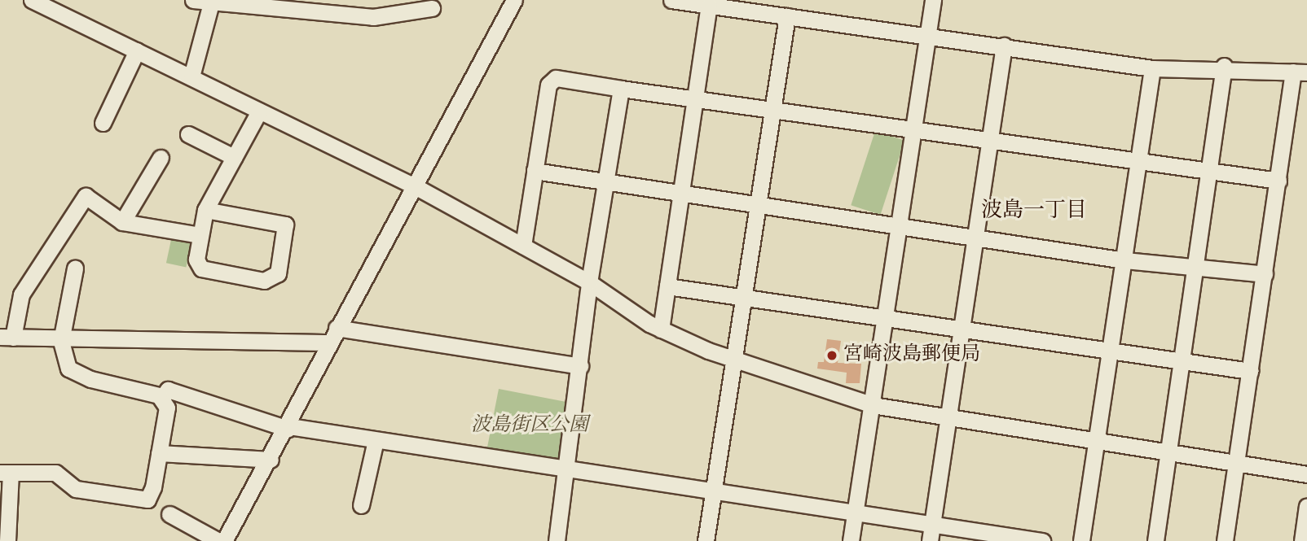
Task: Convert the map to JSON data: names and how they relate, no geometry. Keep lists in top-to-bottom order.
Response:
{
  "districts": ["波島一丁目"],
  "parks": ["波島街区公園"],
  "places": ["宮崎波島郵便局"]
}
